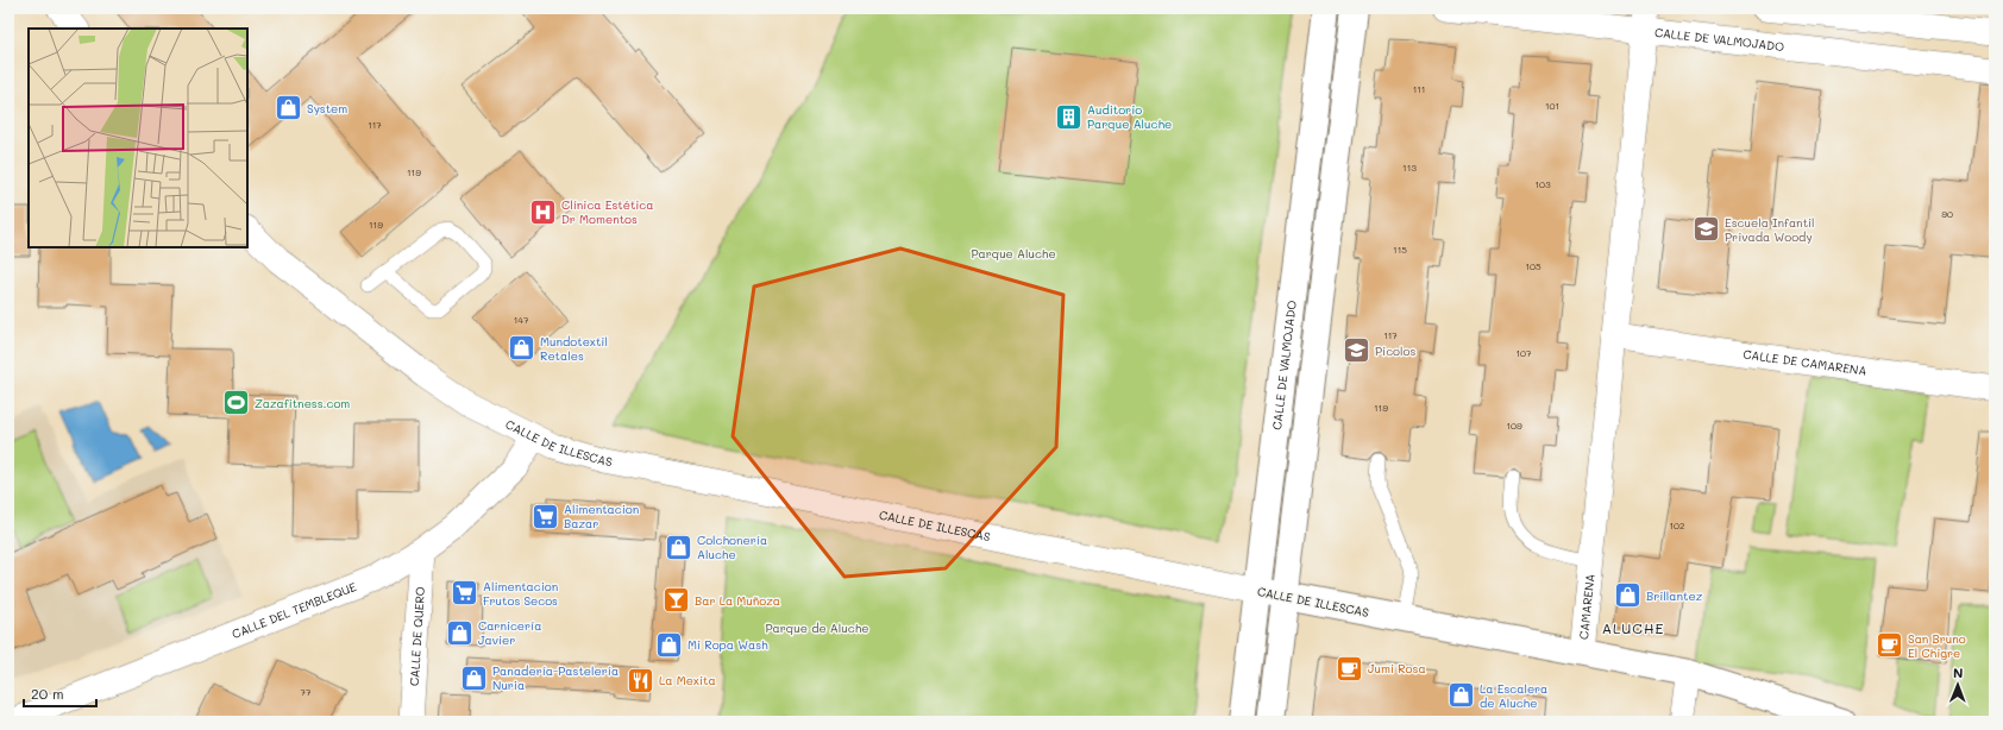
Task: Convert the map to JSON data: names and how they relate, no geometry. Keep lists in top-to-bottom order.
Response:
{
  "streets": {
    "street": [
      "CALLE DE VALMOJADO",
      "CALLE DE CAMARENA",
      "CALLE DE ILLESCAS",
      "CAMARENA",
      "CALLE DEL TEMBLEQUE",
      "CALLE DE QUERO"
    ]
  },
  "crossings": [
    ["CALLE DE VALMOJADO", "CALLE DE ILLESCAS"],
    ["CALLE DE ILLESCAS", "CAMARENA"],
    ["CALLE DE ILLESCAS", "CALLE DEL TEMBLEQUE"],
    ["CALLE DEL TEMBLEQUE", "CALLE DE QUERO"]
  ],
  "districts": ["ALUCHE"],
  "parks": ["Parque Aluche", "Parque de Aluche"],
  "places": {
    "shop": [
      "System",
      "Mundotextil Retales",
      "Colchonería Aluche",
      "Brillantez",
      "Carnicería Javier",
      "Mi Ropa Wash",
      "Panadería-Pastelería Nuria",
      "La Escalera de Aluche"
    ],
    "building": ["Auditorio Parque Aluche"],
    "hospital": ["Clínica Estética Dr Momentos"],
    "school or university": ["Escuela Infantil Privada Woody", "Picolos"],
    "sports": ["Zazafitness.com"],
    "supermarket": ["Alimentacion Bazar", "Alimentacion Frutos Secos"],
    "bar": ["Bar La Muñoza"],
    "cafe": ["San Bruno El Chigre", "Jumi Rosa"],
    "restaurant": ["La Mexita"]
  },
  "house_numbers": [
    "111",
    "101",
    "117",
    "113",
    "119",
    "103",
    "90",
    "119",
    "115",
    "105",
    "147",
    "117",
    "107",
    "119",
    "109",
    "102",
    "77"
  ],
  "scale_bar": "20 m",
  "north": "top"
}
